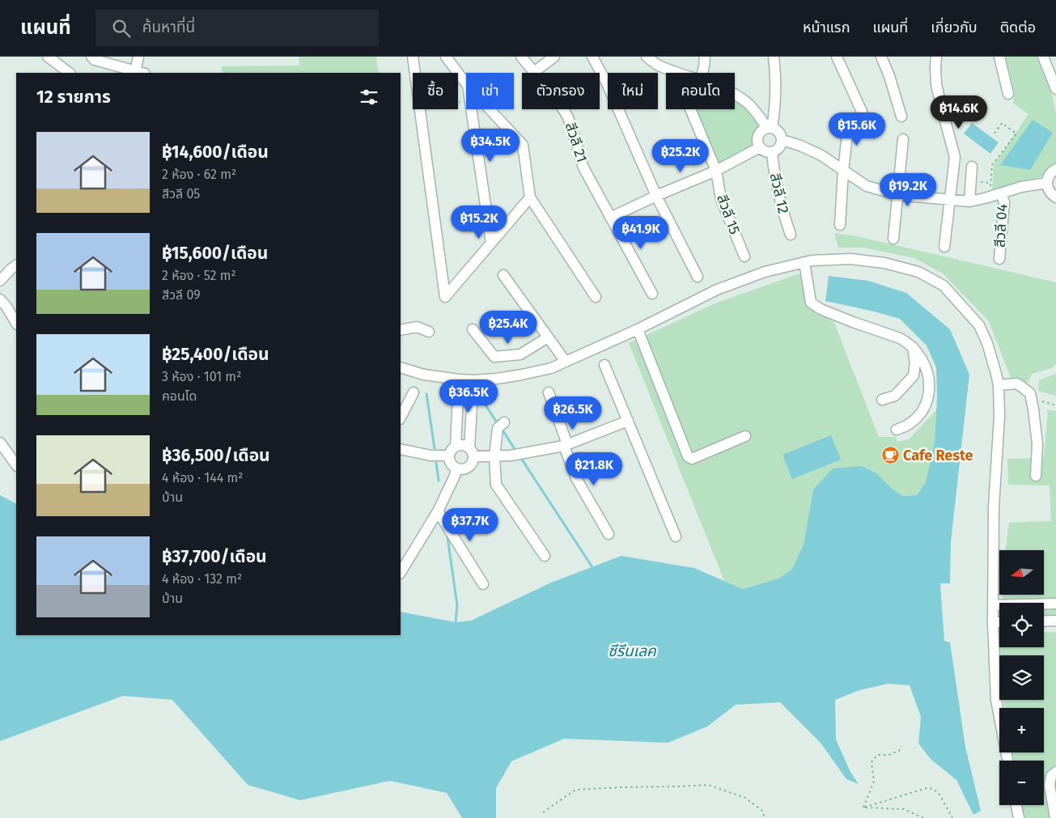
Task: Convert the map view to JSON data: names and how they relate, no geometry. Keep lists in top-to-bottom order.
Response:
{
  "streets": {
    "street": [
      "สีวลี 21",
      "สีวลี 12",
      "สีวลี 15",
      "สีวลี 04"
    ]
  },
  "water": ["ซีรีนเลค"],
  "places": {
    "cafe": ["Cafe Reste"]
  },
  "north": "left",
  "page": {
    "header": "แผนที่",
    "search": "ค้นหาที่นี่",
    "nav": [
      "หน้าแรก",
      "แผนที่",
      "เกี่ยวกับ",
      "ติดต่อ"
    ],
    "chip": [
      "ซื้อ",
      "เช่า",
      "ตัวกรอง",
      "ใหม่",
      "คอนโด"
    ],
    "heading": "12 รายการ",
    "price": [
      "฿14.6K",
      "฿15.6K",
      "฿34.5K",
      "฿25.2K",
      "฿19.2K",
      "฿15.2K",
      "฿41.9K",
      "฿25.4K",
      "฿36.5K",
      "฿26.5K",
      "฿21.8K",
      "฿37.7K"
    ],
    "list": [
      {
        "name": "฿14,600/เดือน",
        "note": "2 ห้อง · 62 m² · สีวลี 05"
      },
      {
        "name": "฿15,600/เดือน",
        "note": "2 ห้อง · 52 m² · สีวลี 09"
      },
      {
        "name": "฿25,400/เดือน",
        "note": "3 ห้อง · 101 m² · คอนโด"
      },
      {
        "name": "฿36,500/เดือน",
        "note": "4 ห้อง · 144 m² · บ้าน"
      },
      {
        "name": "฿37,700/เดือน",
        "note": "4 ห้อง · 132 m² · บ้าน"
      }
    ],
    "map_buttons": ["+", "−"]
  }
}
